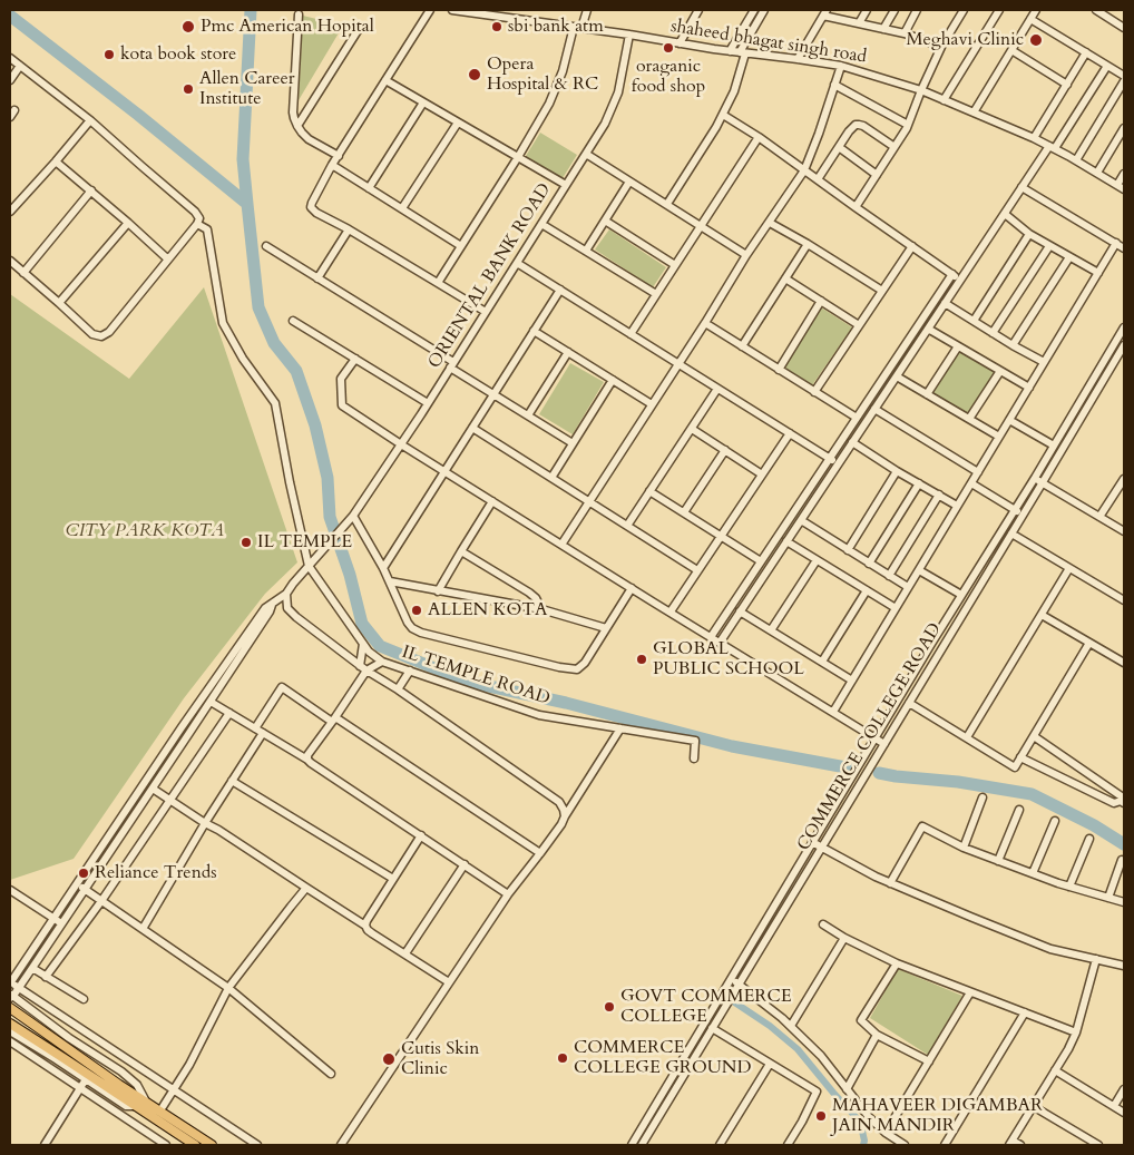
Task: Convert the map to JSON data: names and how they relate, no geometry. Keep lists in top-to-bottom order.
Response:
{
  "streets": {
    "street": [
      "shaheed bhagat singh road",
      "ORIENTAL BANK ROAD",
      "IL TEMPLE ROAD",
      "COMMERCE COLLEGE ROAD"
    ]
  },
  "crossings": [
    ["shaheed bhagat singh road", "ORIENTAL BANK ROAD"],
    ["ORIENTAL BANK ROAD", "IL TEMPLE ROAD"]
  ],
  "parks": ["CITY PARK KOTA"],
  "places": [
    "Pmc American Hopital",
    "sbi bank atm",
    "Meghavi Clinic",
    "oraganic food shop",
    "kota book store",
    "Opera Hospital & RC",
    "Allen Career Institute",
    "IL TEMPLE",
    "ALLEN KOTA",
    "GLOBAL PUBLIC SCHOOL",
    "Reliance Trends",
    "GOVT COMMERCE COLLEGE",
    "COMMERCE COLLEGE GROUND",
    "Cutis Skin Clinic",
    "MAHAVEER DIGAMBAR JAIN MANDIR"
  ]
}
